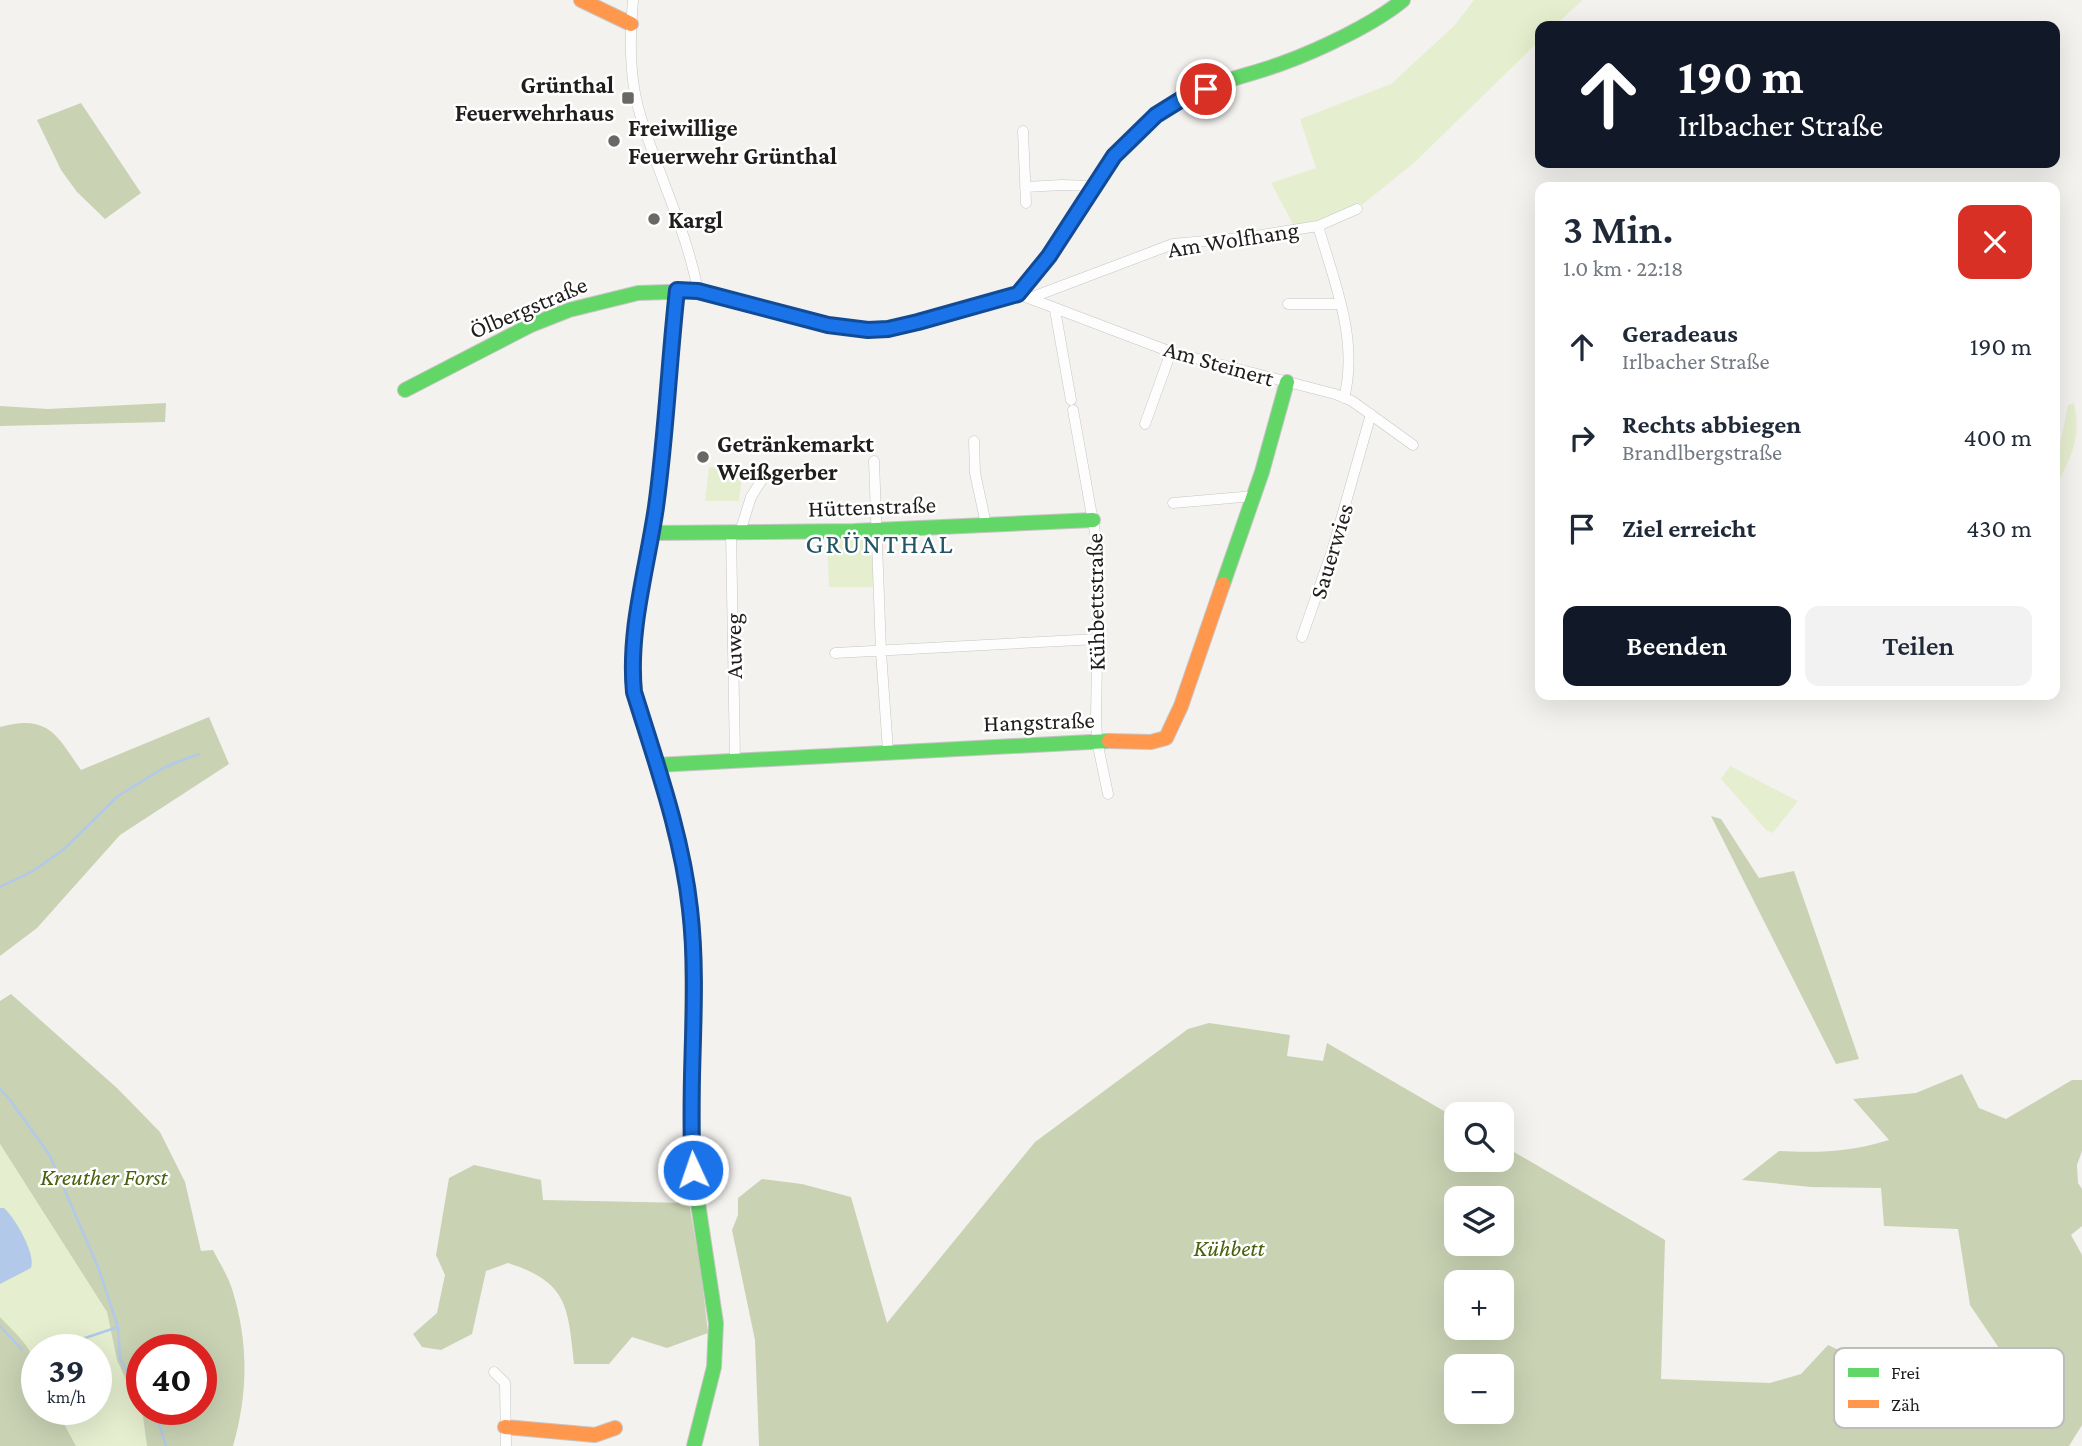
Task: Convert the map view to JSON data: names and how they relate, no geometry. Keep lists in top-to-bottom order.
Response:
{
  "streets": {
    "street": [
      "Am Wolfhang",
      "Ölbergstraße",
      "Am Steinert",
      "Hüttenstraße",
      "Sauerwies",
      "Kühbettstraße",
      "Auweg",
      "Hangstraße"
    ]
  },
  "crossings": [
    ["Am Wolfhang", "Ölbergstraße"],
    ["Am Wolfhang", "Am Steinert"],
    ["Ölbergstraße", "Am Steinert"],
    ["Am Steinert", "Sauerwies"],
    ["Am Steinert", "Kühbettstraße"],
    ["Am Steinert", "Hangstraße"],
    ["Hüttenstraße", "Kühbettstraße"],
    ["Hüttenstraße", "Auweg"],
    ["Kühbettstraße", "Hangstraße"],
    ["Auweg", "Hangstraße"]
  ],
  "districts": ["GRÜNTHAL"],
  "parks": ["Kreuther Forst", "Kühbett"],
  "places": {
    "transit": ["Grünthal Feuerwehrhaus"],
    "other": ["Freiwillige Feuerwehr Grünthal", "Kargl", "Getränkemarkt Weißgerber"]
  },
  "legend": ["Frei", "Zäh"],
  "page": {
    "turn": ["190 m", "Irlbacher Straße"],
    "heading": ["3 Min.", "1.0 km · 22:18"],
    "list": [
      {
        "name": "Geradeaus",
        "note": "Irlbacher Straße",
        "value": "190 m"
      },
      {
        "name": "Rechts abbiegen",
        "note": "Brandlbergstraße",
        "value": "400 m"
      },
      {
        "name": "Ziel erreicht",
        "value": "430 m"
      }
    ],
    "buttons": ["Beenden", "Teilen"],
    "map_buttons": ["+", "−"],
    "speed": "39 km/h",
    "limit": "40"
  }
}
